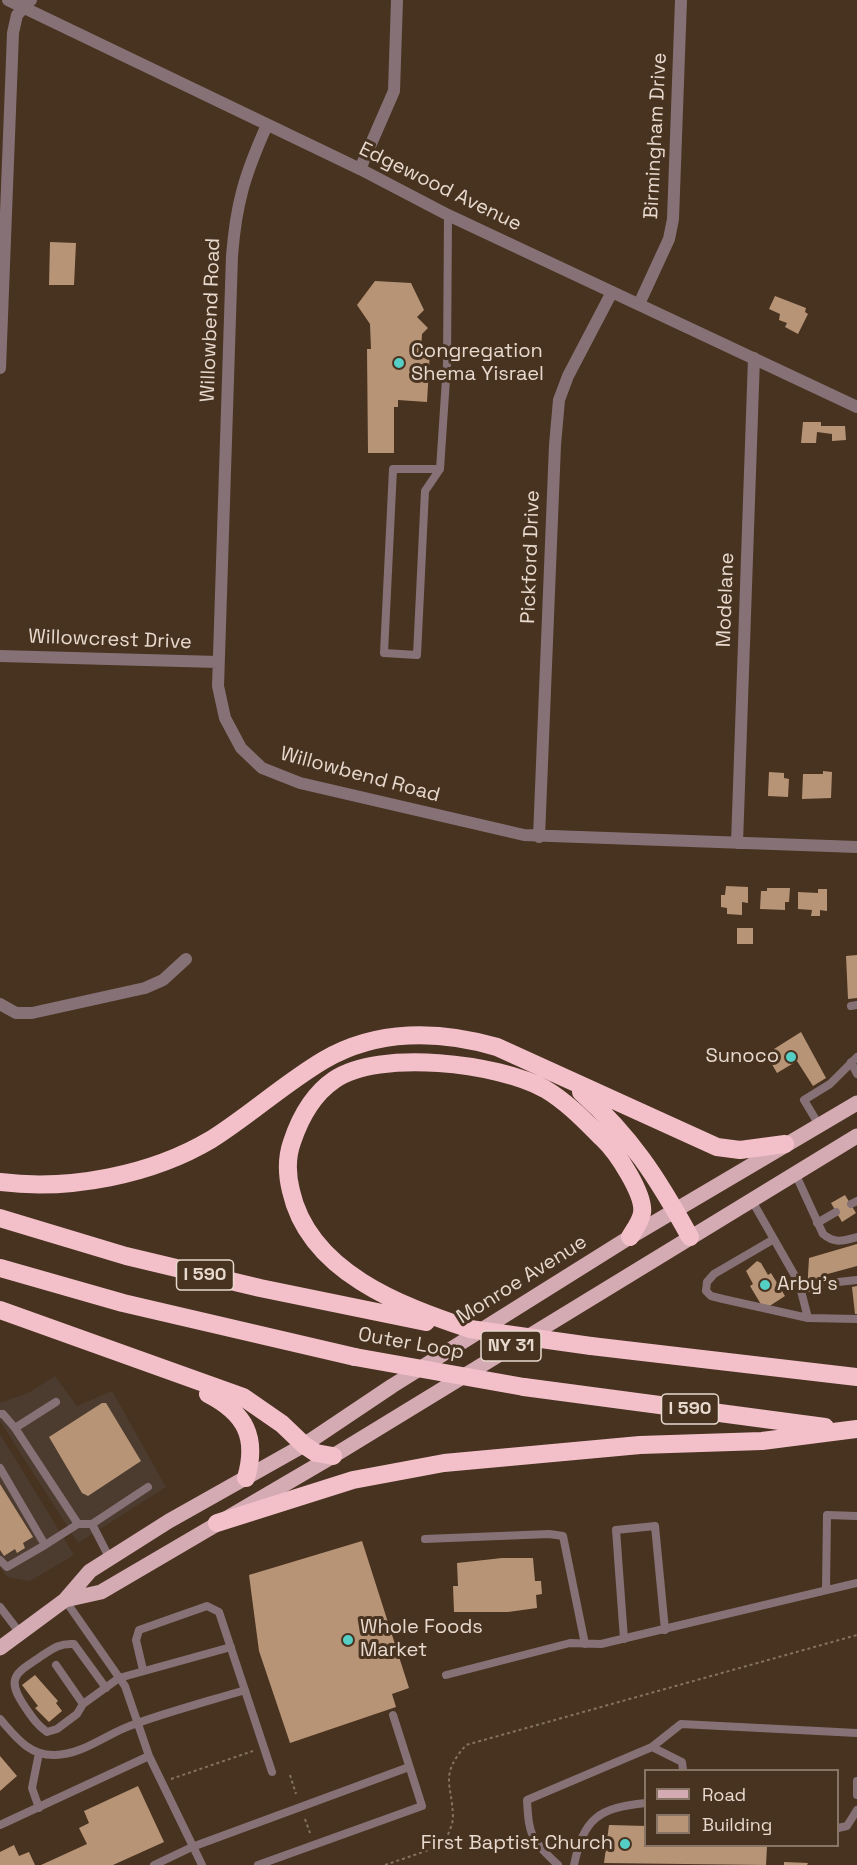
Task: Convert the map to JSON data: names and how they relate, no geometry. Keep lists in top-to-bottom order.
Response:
{
  "streets": {
    "highway": ["I 590", "Outer Loop"],
    "main road": ["Monroe Avenue", "NY 31"],
    "street": [
      "Birmingham Drive",
      "Edgewood Avenue",
      "Willowbend Road",
      "Pickford Drive",
      "Modelane",
      "Willowcrest Drive"
    ]
  },
  "crossings": [
    ["Birmingham Drive", "Edgewood Avenue"],
    ["Edgewood Avenue", "Willowbend Road"],
    ["Edgewood Avenue", "Pickford Drive"],
    ["Edgewood Avenue", "Modelane"],
    ["Willowbend Road", "Pickford Drive"],
    ["Willowbend Road", "Modelane"],
    ["Willowbend Road", "Willowcrest Drive"]
  ],
  "places": [
    "Congregation Shema Yisrael",
    "Sunoco",
    "Arby's",
    "Whole Foods Market",
    "First Baptist Church"
  ],
  "legend": ["Road", "Building"]
}
